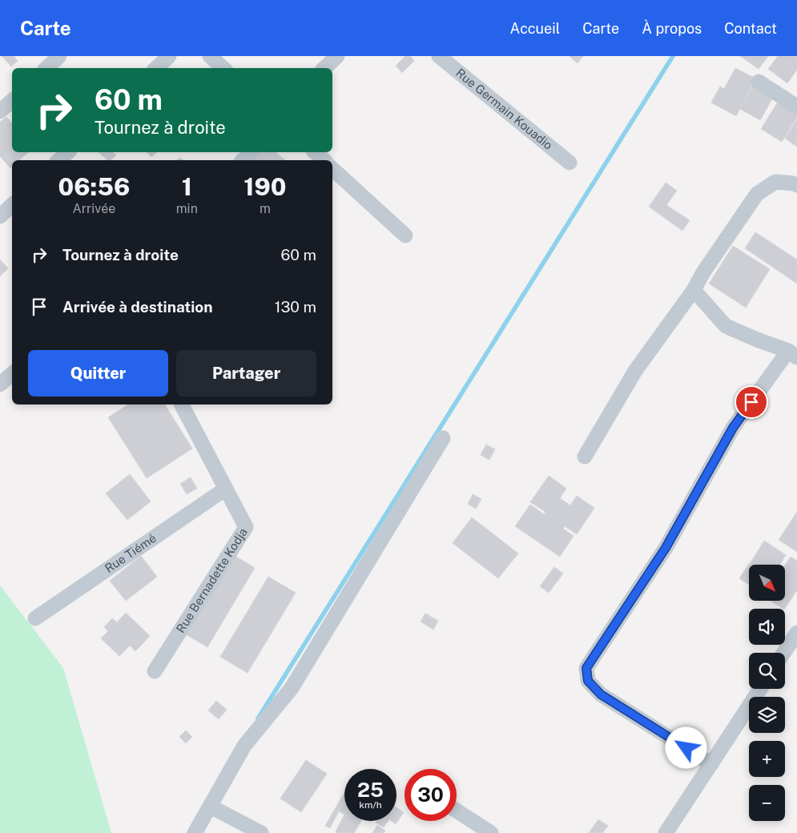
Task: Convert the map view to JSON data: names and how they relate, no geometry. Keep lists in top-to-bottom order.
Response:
{
  "streets": {
    "street": ["Rue Germain Kouadio", "Rue Tiémé", "Rue Bernadette Kodja"]
  },
  "crossings": [
    ["Rue Tiémé", "Rue Bernadette Kodja"]
  ],
  "north": "bottom right",
  "page": {
    "header": "Carte",
    "nav": [
      "Accueil",
      "Carte",
      "À propos",
      "Contact"
    ],
    "turn": ["60 m", "Tournez à droite"],
    "eta": [
      "06:56",
      "Arrivée",
      "1",
      "min",
      "190",
      "m"
    ],
    "list": [
      {
        "name": "Tournez à droite",
        "value": "60 m"
      },
      {
        "name": "Arrivée à destination",
        "value": "130 m"
      }
    ],
    "buttons": ["Quitter", "Partager"],
    "map_buttons": ["+", "−"],
    "speed": "25 km/h",
    "limit": "30"
  }
}
